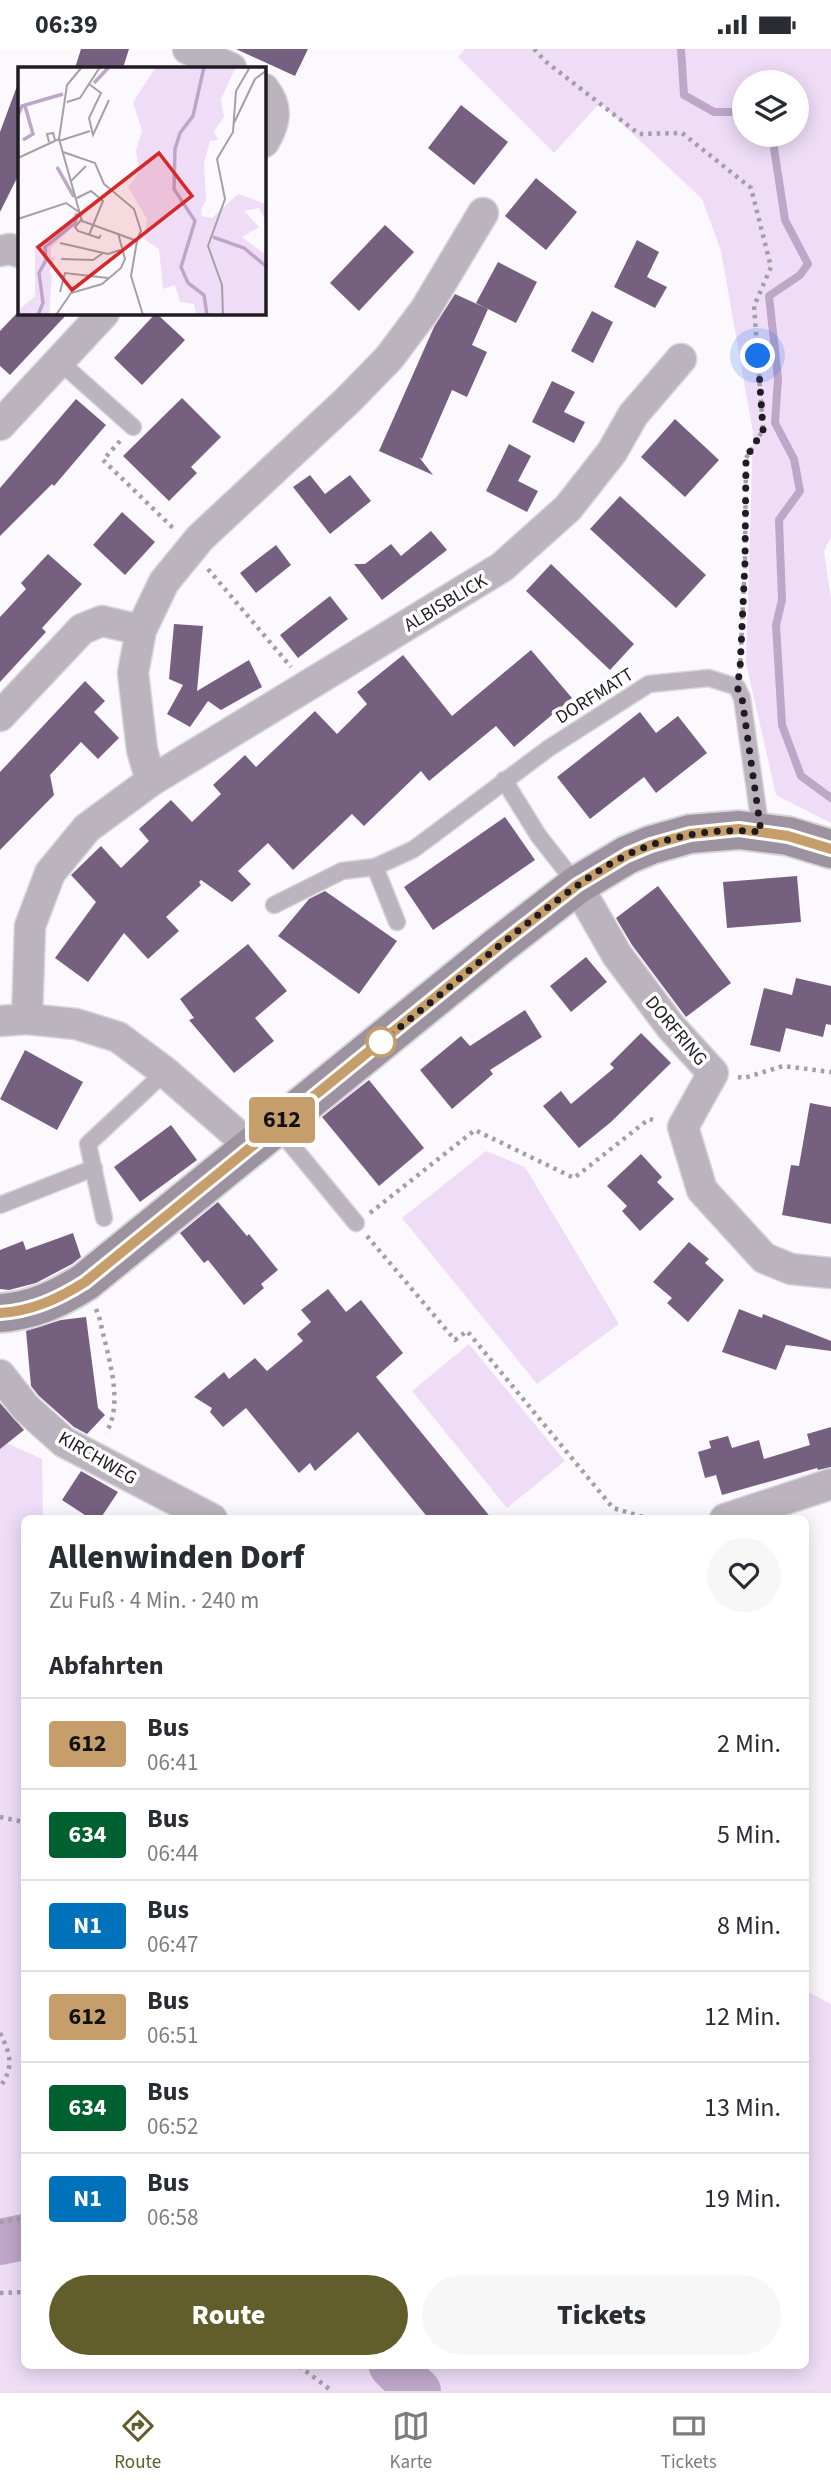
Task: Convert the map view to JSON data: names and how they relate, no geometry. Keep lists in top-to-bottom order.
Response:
{
  "streets": {
    "street": ["ALBISBLICK", "DORFRING", "KIRCHWEG"],
    "lane": ["DORFMATT"]
  },
  "lines": ["bus line 612"],
  "page": {
    "status": "06:39",
    "on_map": "612",
    "heading": [
      ["Allenwinden Dorf", "Zu Fuß · 4 Min. · 240 m"],
      "Abfahrten"
    ],
    "list": [
      {
        "mark": "612",
        "name": "Bus",
        "note": "06:41",
        "value": "2 Min."
      },
      {
        "mark": "634",
        "name": "Bus",
        "note": "06:44",
        "value": "5 Min."
      },
      {
        "mark": "N1",
        "name": "Bus",
        "note": "06:47",
        "value": "8 Min."
      },
      {
        "mark": "612",
        "name": "Bus",
        "note": "06:51",
        "value": "12 Min."
      },
      {
        "mark": "634",
        "name": "Bus",
        "note": "06:52",
        "value": "13 Min."
      },
      {
        "mark": "N1",
        "name": "Bus",
        "note": "06:58",
        "value": "19 Min."
      }
    ],
    "buttons": ["Route", "Tickets"],
    "tabs": ["Route", "Karte", "Tickets"]
  }
}
